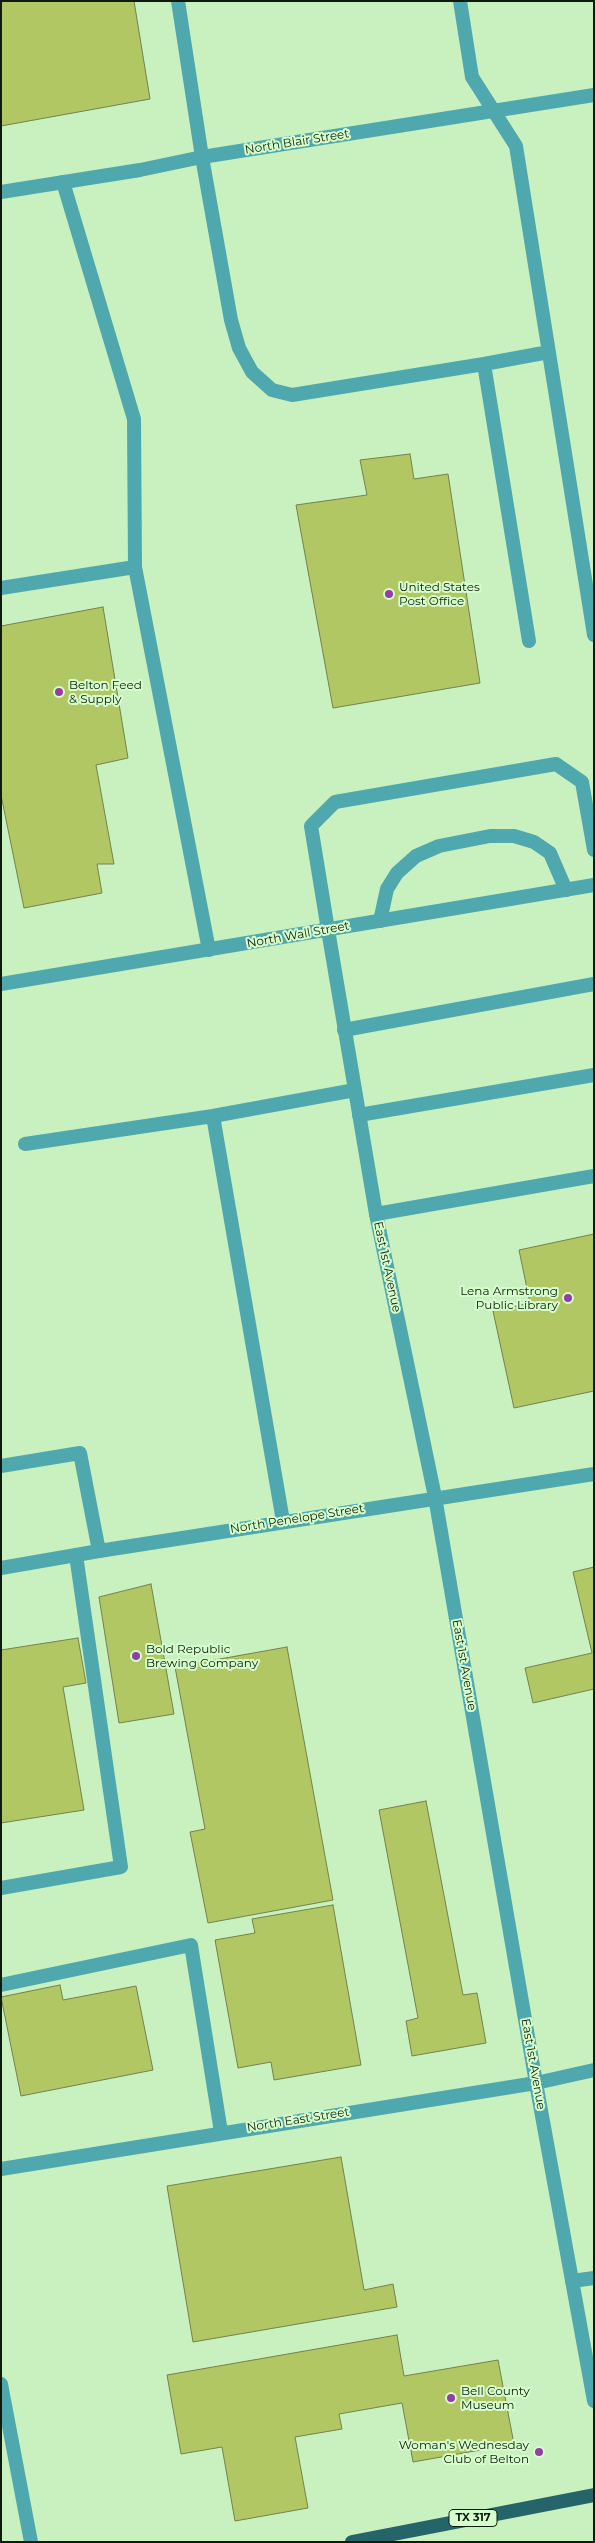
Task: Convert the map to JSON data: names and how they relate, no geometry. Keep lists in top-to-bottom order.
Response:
{
  "streets": {
    "main road": ["TX 317"],
    "street": [
      "North Blair Street",
      "North Wall Street",
      "East 1st Avenue",
      "North Penelope Street",
      "North East Street"
    ]
  },
  "crossings": [
    ["North Wall Street", "East 1st Avenue"],
    ["East 1st Avenue", "North Penelope Street"],
    ["East 1st Avenue", "North East Street"]
  ],
  "places": [
    "United States Post Office",
    "Belton Feed & Supply",
    "Lena Armstrong Public Library",
    "Bold Republic Brewing Company",
    "Bell County Museum",
    "Woman's Wednesday Club of Belton"
  ]
}
